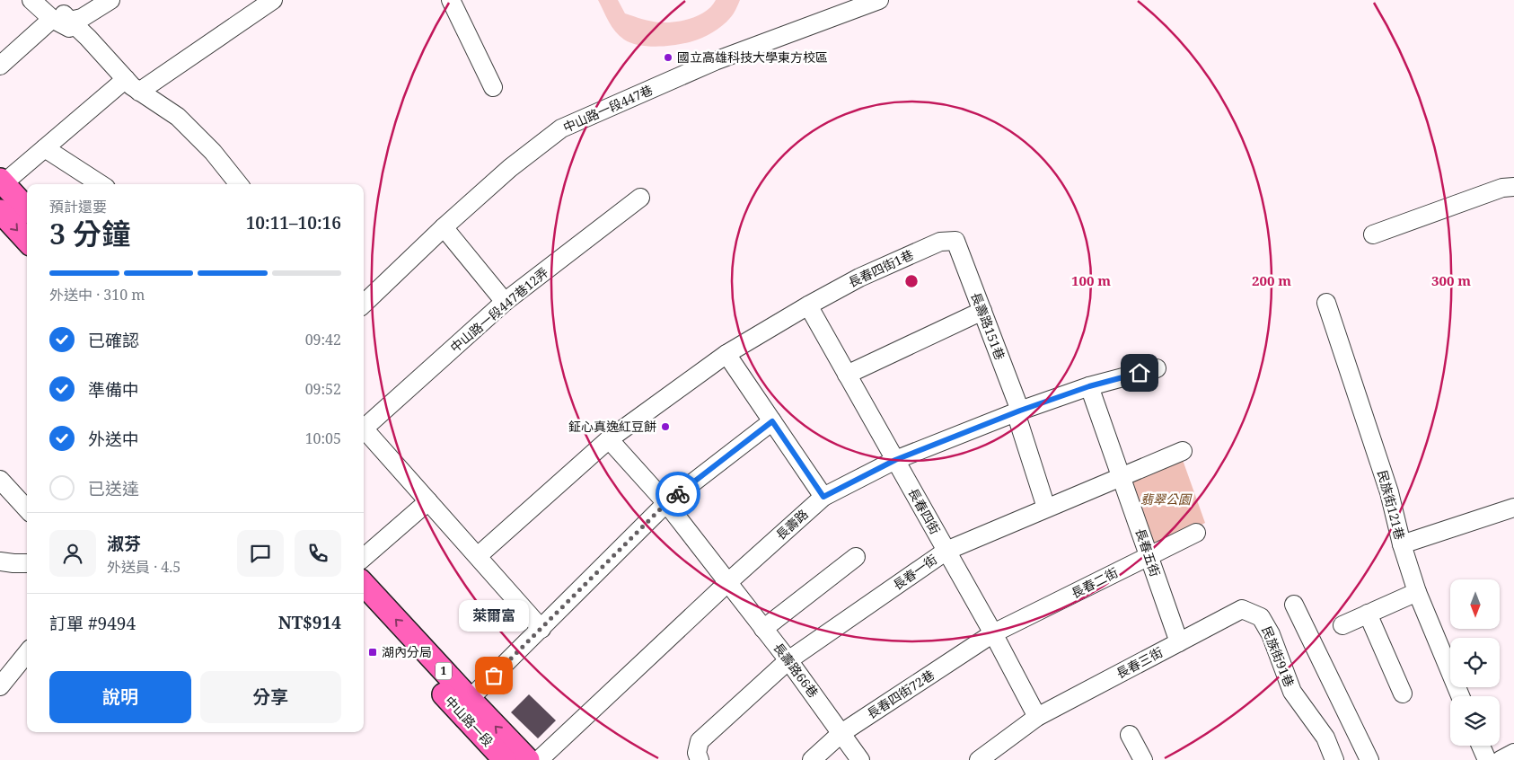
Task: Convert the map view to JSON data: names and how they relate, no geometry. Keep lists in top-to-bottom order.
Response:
{
  "streets": {
    "main road": ["1", "中山路一段"],
    "street": [
      "中山路一段447巷",
      "長春四街1巷",
      "中山路一段447巷12弄",
      "長壽路151巷",
      "民族街121巷",
      "長春四街",
      "長壽路",
      "長春五街",
      "長春一街",
      "長春二街",
      "民族街91巷",
      "長春三街",
      "長壽路66巷",
      "長春四街72巷"
    ]
  },
  "crossings": [
    ["長春四街1巷", "中山路一段447巷12弄"],
    ["長春四街1巷", "長壽路151巷"],
    ["長春四街1巷", "長春四街"],
    ["長春四街1巷", "長壽路66巷"],
    ["長壽路151巷", "長壽路"],
    ["長壽路151巷", "長春一街"],
    ["長春四街", "長壽路"],
    ["長春四街", "長春一街"],
    ["長春四街", "長春二街"],
    ["長春四街", "長春三街"],
    ["長春四街", "長春四街72巷"],
    ["長壽路", "長春五街"],
    ["長壽路", "長壽路66巷"],
    ["長春五街", "長春一街"],
    ["長春五街", "長春二街"],
    ["長春五街", "長春三街"],
    ["長春一街", "長壽路66巷"],
    ["長春二街", "長春四街72巷"],
    ["民族街91巷", "長春三街"],
    ["長壽路66巷", "長春四街72巷"]
  ],
  "parks": ["翡翠公園"],
  "places": {
    "other": ["國立高雄科技大學東方校區", "鉦心真逸紅豆餅", "萊爾富"],
    "transit": ["湖內分局"]
  },
  "north": "bottom",
  "page": {
    "heading": ["3 分鐘", "預計還要", "10:11–10:16"],
    "panel": [
      "淑芬",
      "外送員 · 4.5",
      "訂單 #9494",
      "NT$914"
    ],
    "bar": "外送中 · 310 m",
    "list": [
      ["已確認", "09:42"],
      ["準備中", "09:52"],
      ["外送中", "10:05"],
      "已送達"
    ],
    "bubble": "萊爾富",
    "buttons": ["說明", "分享"]
  },
  "rings": ["100 m", "200 m", "300 m"]
}
